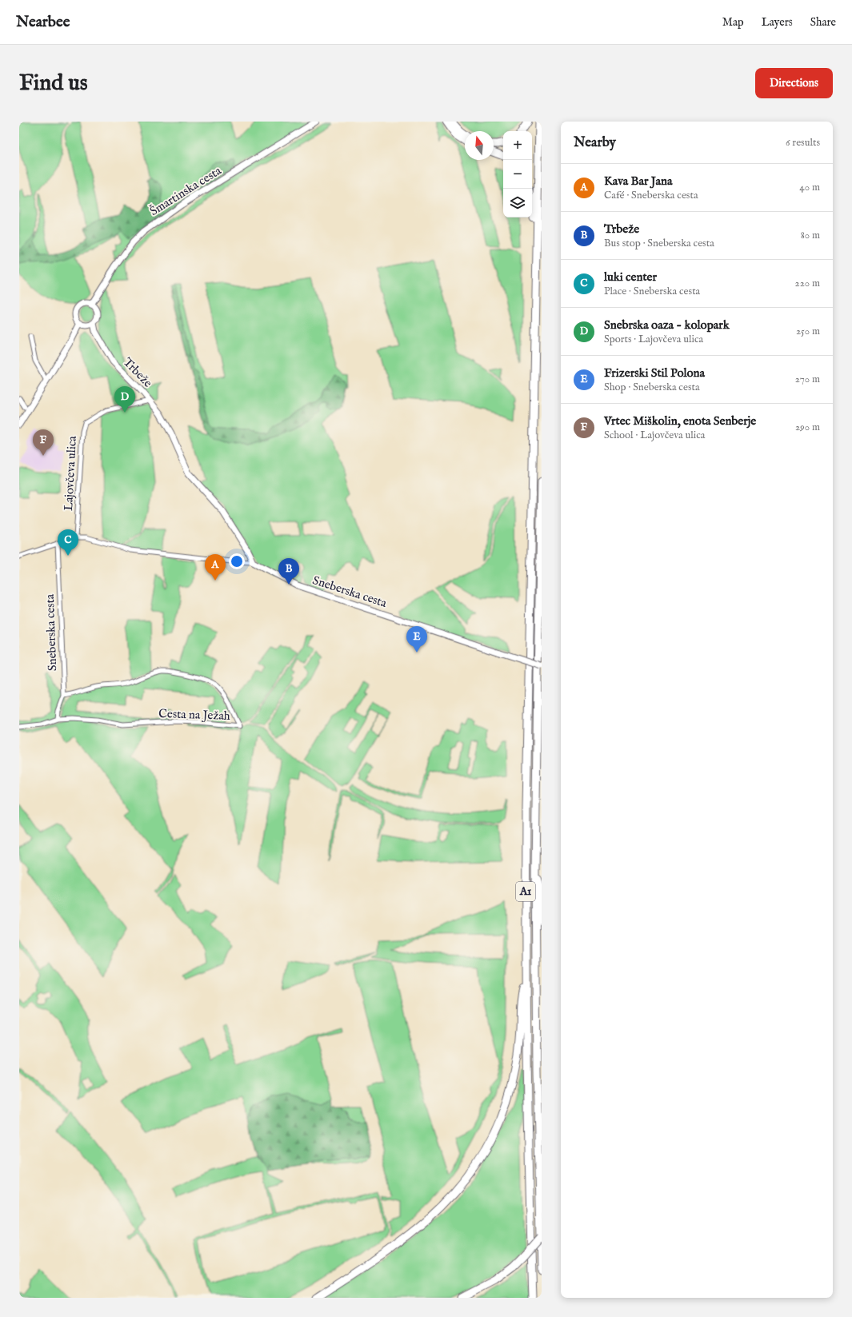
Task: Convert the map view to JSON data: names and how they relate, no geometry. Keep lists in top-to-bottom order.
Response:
{
  "streets": {
    "highway": ["A1"],
    "street": [
      "Šmartinska cesta",
      "Trbeže",
      "Lajovčeva ulica",
      "Sneberska cesta",
      "Cesta na Ježah"
    ]
  },
  "crossings": [
    ["Šmartinska cesta", "Trbeže"],
    ["Trbeže", "Lajovčeva ulica"],
    ["Trbeže", "Sneberska cesta"],
    ["Lajovčeva ulica", "Sneberska cesta"],
    ["Sneberska cesta", "Cesta na Ježah"]
  ],
  "north": "top",
  "page": {
    "header": "Nearbee",
    "nav": ["Map", "Layers", "Share"],
    "buttons": "Directions",
    "title": "Find us",
    "heading": ["Nearby", "6 results"],
    "map_buttons": ["+", "−"],
    "list": [
      {
        "mark": "A",
        "name": "Kava Bar Jana",
        "note": "Café · Sneberska cesta",
        "value": "40 m"
      },
      {
        "mark": "B",
        "name": "Trbeže",
        "note": "Bus stop · Sneberska cesta",
        "value": "80 m"
      },
      {
        "mark": "C",
        "name": "luki center",
        "note": "Place · Sneberska cesta",
        "value": "220 m"
      },
      {
        "mark": "D",
        "name": "Snebrska oaza - kolopark",
        "note": "Sports · Lajovčeva ulica",
        "value": "250 m"
      },
      {
        "mark": "E",
        "name": "Frizerski Stil Polona",
        "note": "Shop · Sneberska cesta",
        "value": "270 m"
      },
      {
        "mark": "F",
        "name": "Vrtec Miškolin, enota Senberje",
        "note": "School · Lajovčeva ulica",
        "value": "290 m"
      }
    ],
    "pins": [
      "D",
      "F",
      "C",
      "A",
      "B",
      "E"
    ]
  }
}
